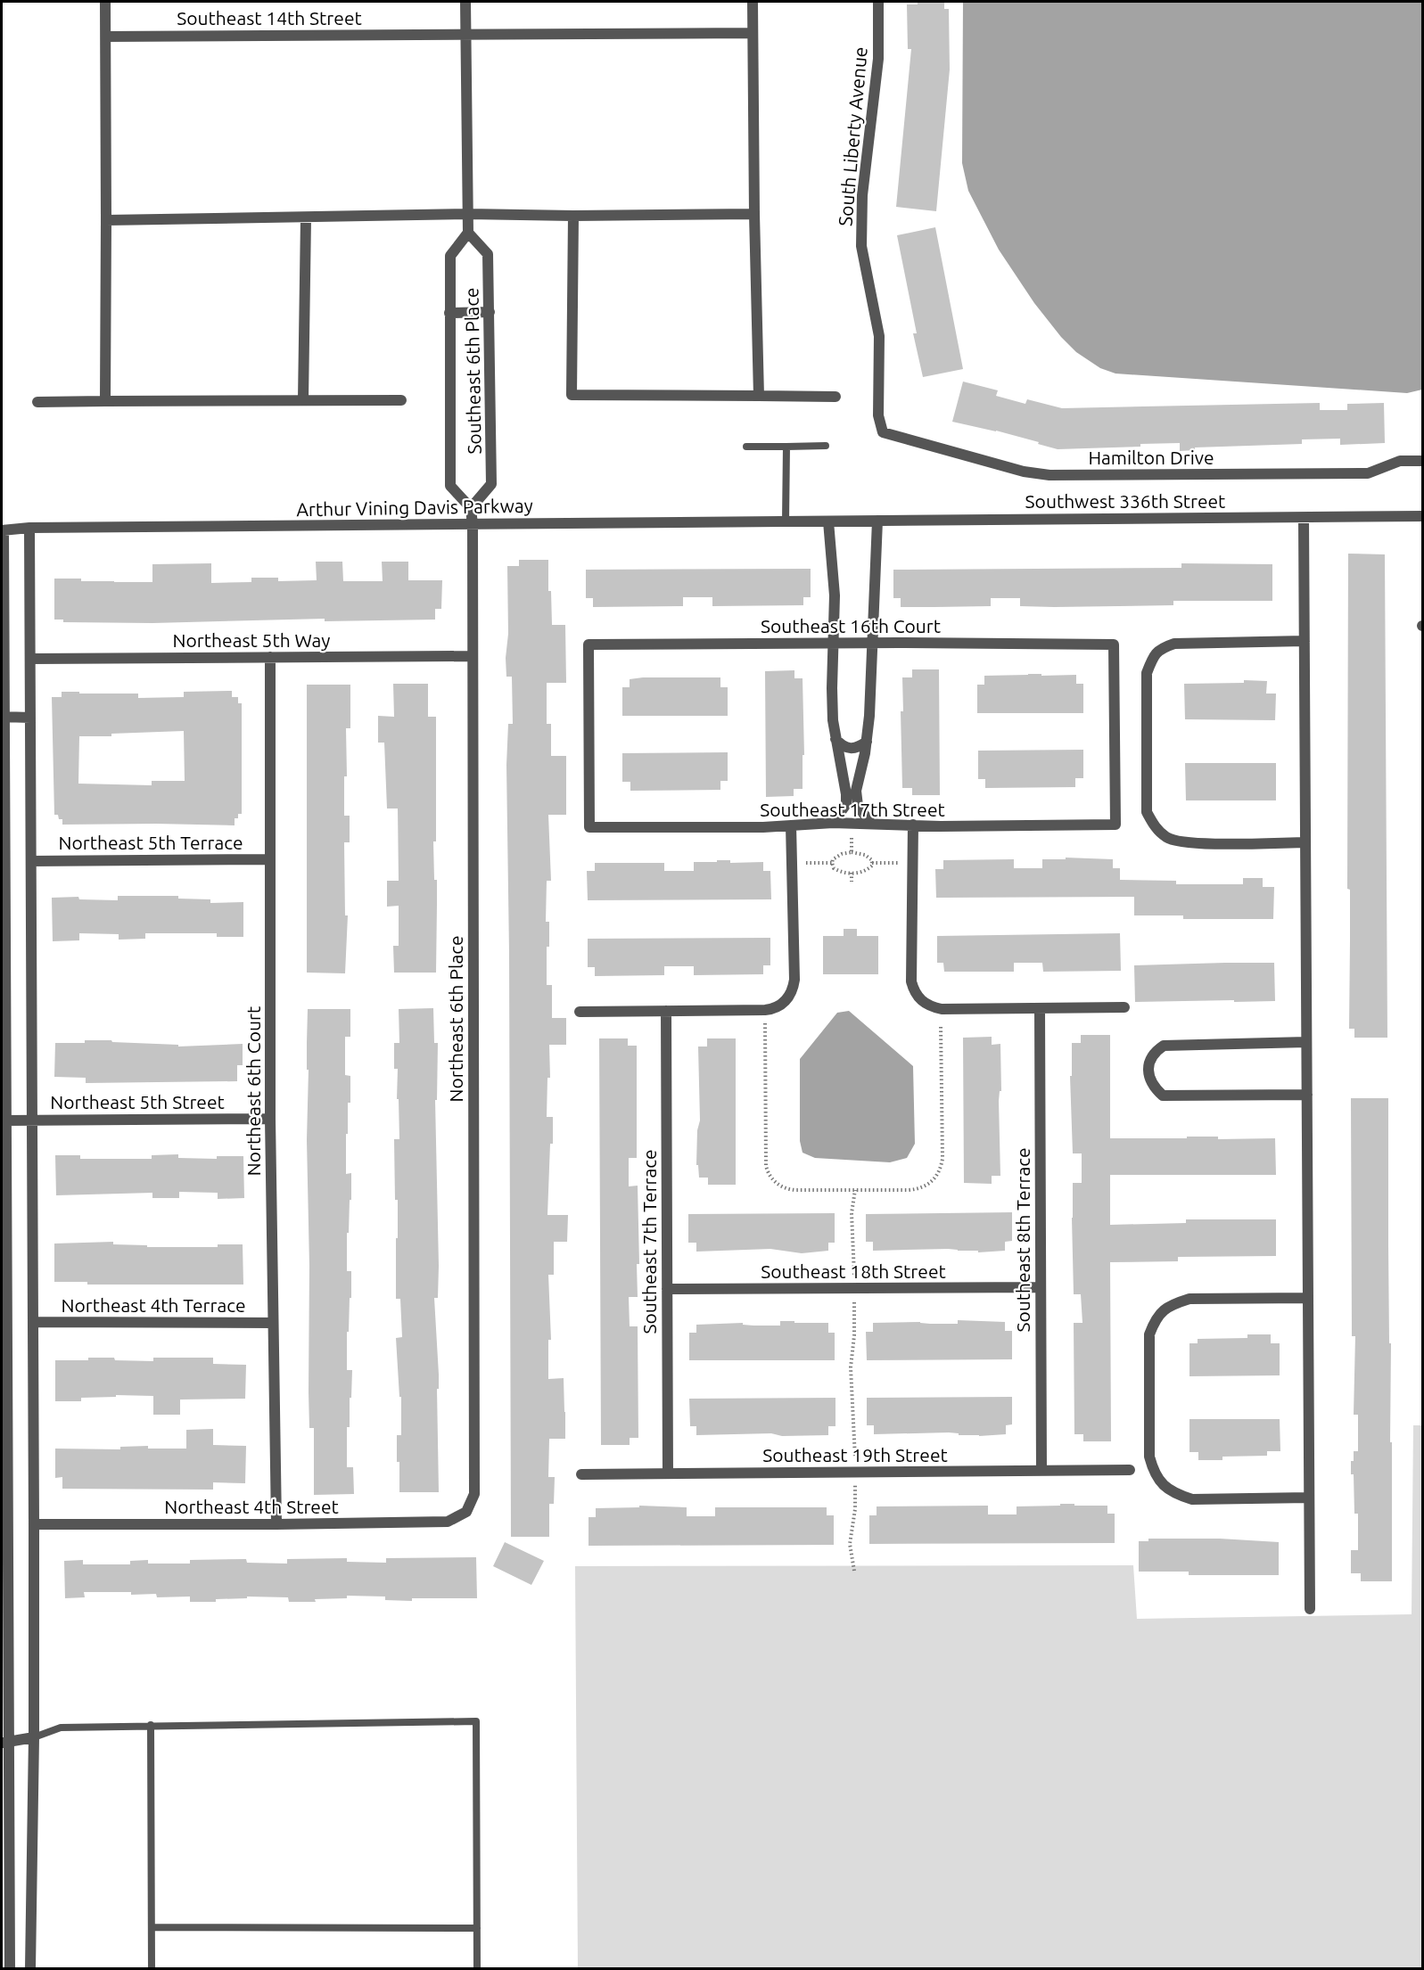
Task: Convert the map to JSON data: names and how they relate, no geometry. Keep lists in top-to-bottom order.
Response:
{
  "streets": {
    "street": [
      "Southeast 14th Street",
      "South Liberty Avenue",
      "Southeast 6th Place",
      "Hamilton Drive",
      "Southwest 336th Street",
      "Arthur Vining Davis Parkway",
      "Southeast 16th Court",
      "Northeast 5th Way",
      "Southeast 17th Street",
      "Northeast 5th Terrace",
      "Northeast 6th Place",
      "Northeast 6th Court",
      "Northeast 5th Street",
      "Southeast 8th Terrace",
      "Southeast 7th Terrace",
      "Southeast 18th Street",
      "Northeast 4th Terrace",
      "Southeast 19th Street",
      "Northeast 4th Street"
    ]
  },
  "crossings": [
    ["South Liberty Avenue", "Hamilton Drive"],
    ["Southwest 336th Street", "Arthur Vining Davis Parkway"],
    ["Arthur Vining Davis Parkway", "Northeast 6th Place"],
    ["Southeast 16th Court", "Southeast 17th Street"],
    ["Northeast 5th Way", "Northeast 6th Place"],
    ["Northeast 5th Way", "Northeast 6th Court"],
    ["Northeast 5th Terrace", "Northeast 6th Court"],
    ["Northeast 6th Place", "Northeast 4th Street"],
    ["Northeast 6th Court", "Northeast 5th Street"],
    ["Northeast 6th Court", "Northeast 4th Terrace"],
    ["Northeast 6th Court", "Northeast 4th Street"],
    ["Southeast 8th Terrace", "Southeast 18th Street"],
    ["Southeast 8th Terrace", "Southeast 19th Street"],
    ["Southeast 7th Terrace", "Southeast 18th Street"],
    ["Southeast 7th Terrace", "Southeast 19th Street"]
  ]
}
